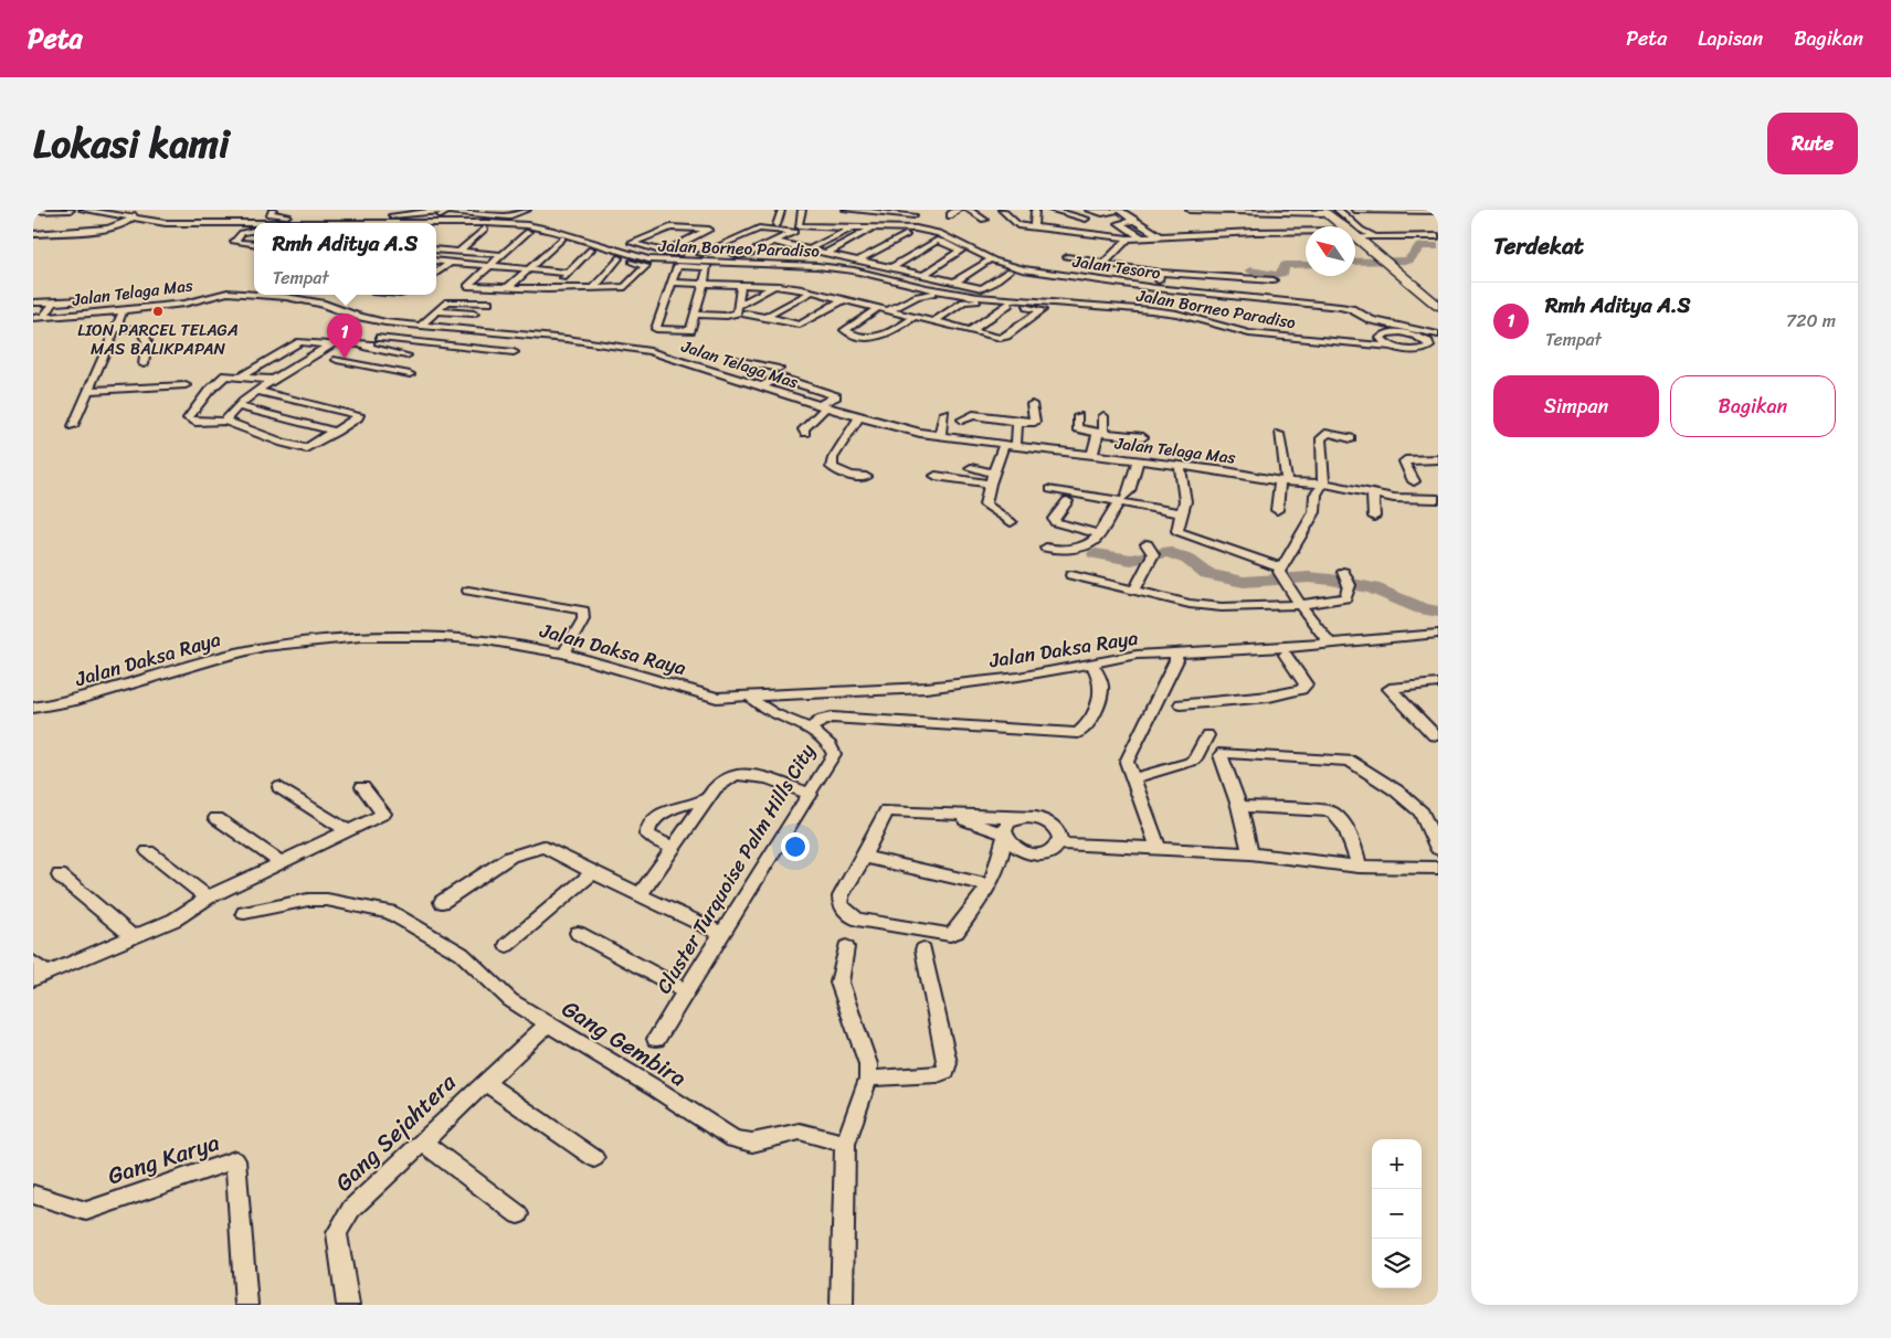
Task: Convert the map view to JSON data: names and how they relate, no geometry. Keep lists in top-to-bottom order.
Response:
{
  "streets": {
    "street": [
      "Jalan Borneo Paradiso",
      "Jalan Tesoro",
      "Jalan Telaga Mas",
      "Jalan Daksa Raya",
      "Cluster Turquoise Palm Hills City",
      "Gang Gembira",
      "Gang Sejahtera",
      "Gang Karya"
    ]
  },
  "crossings": [
    ["Jalan Daksa Raya", "Cluster Turquoise Palm Hills City"],
    ["Gang Gembira", "Gang Sejahtera"]
  ],
  "places": ["LION PARCEL TELAGA MAS BALIKPAPAN"],
  "north": "top left",
  "page": {
    "header": "Peta",
    "nav": ["Peta", "Lapisan", "Bagikan"],
    "title": "Lokasi kami",
    "buttons": [
      "Rute",
      ["Simpan", "Bagikan"]
    ],
    "heading": "Terdekat",
    "popup": ["Rmh Aditya A.S", "Tempat"],
    "list": [
      {
        "mark": "1",
        "name": "Rmh Aditya A.S",
        "note": "Tempat",
        "value": "720 m"
      }
    ],
    "pins": "1",
    "map_buttons": ["+", "−"]
  }
}
